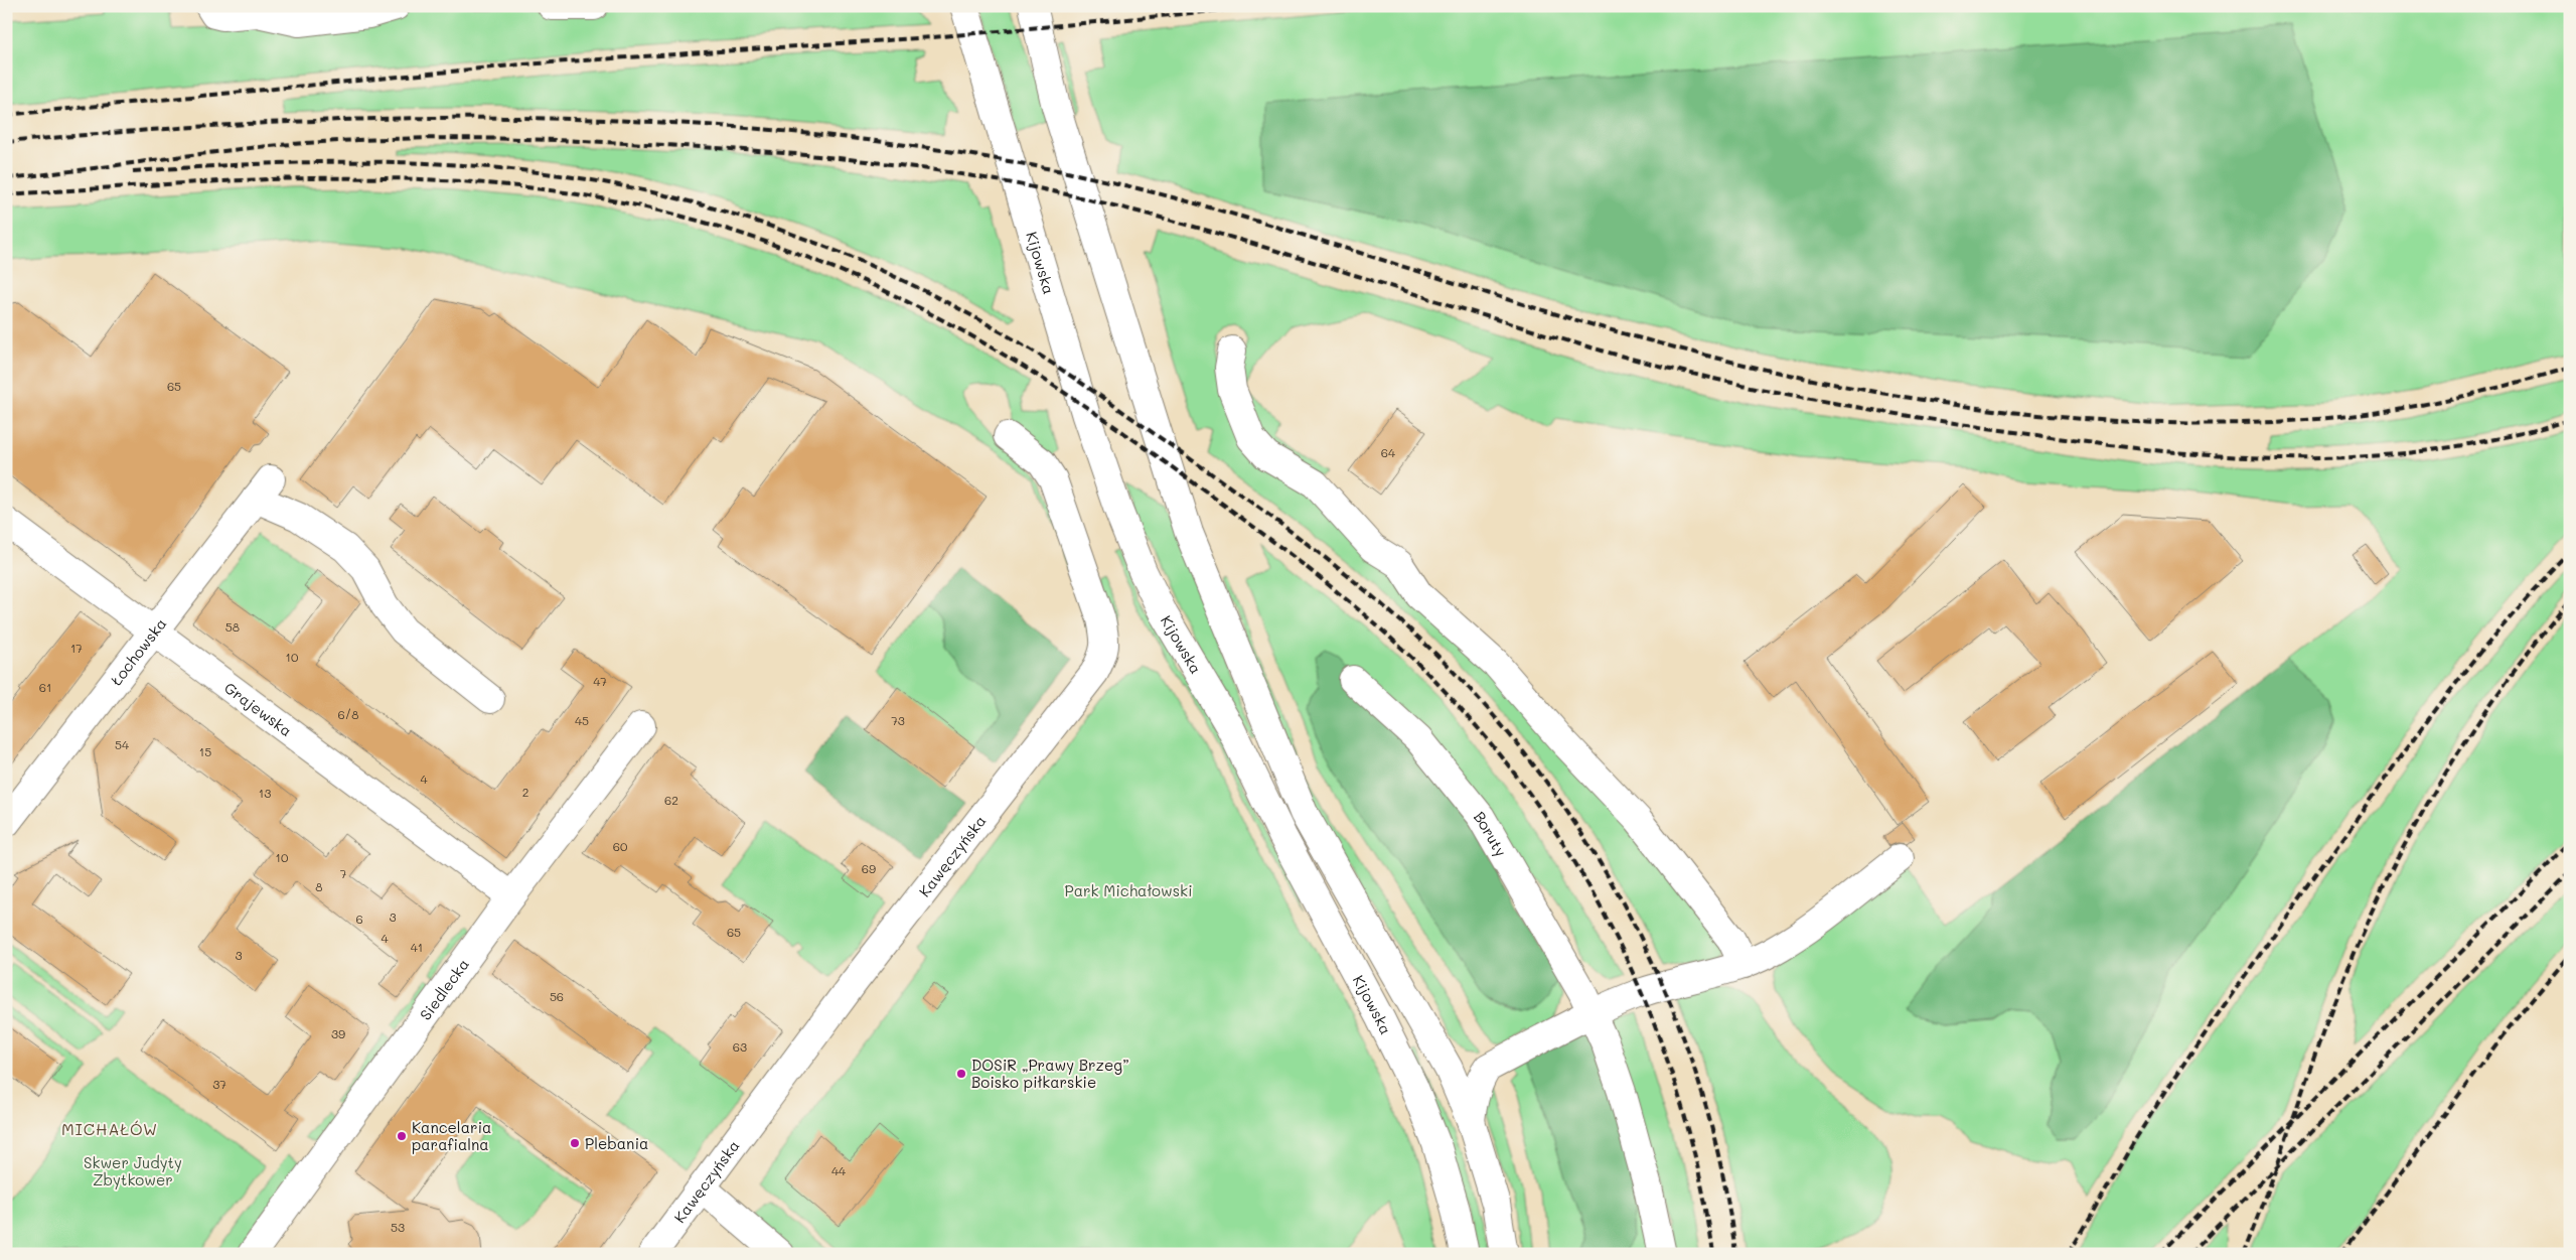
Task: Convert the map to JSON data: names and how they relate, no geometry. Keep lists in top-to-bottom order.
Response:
{
  "streets": {
    "street": [
      "Kijowska",
      "Łochowska",
      "Grajewska",
      "Boruty",
      "Kawęczyńska",
      "Siedlecka"
    ]
  },
  "crossings": [
    ["Łochowska", "Grajewska"],
    ["Grajewska", "Siedlecka"]
  ],
  "districts": ["MICHAŁÓW"],
  "parks": ["Park Michałowski", "Skwer Judyty Zbytkower"],
  "places": ["DOSiR „Prawy Brzeg” Boisko piłkarskie", "Kancelaria parafialna", "Plebania"],
  "house_numbers": [
    "65",
    "64",
    "58",
    "17",
    "10",
    "47",
    "61",
    "6/8",
    "45",
    "73",
    "54",
    "15",
    "4",
    "2",
    "13",
    "62",
    "60",
    "10",
    "69",
    "7",
    "8",
    "3",
    "6",
    "65",
    "4",
    "41",
    "3",
    "56",
    "39",
    "63",
    "37",
    "44",
    "53"
  ]
}
